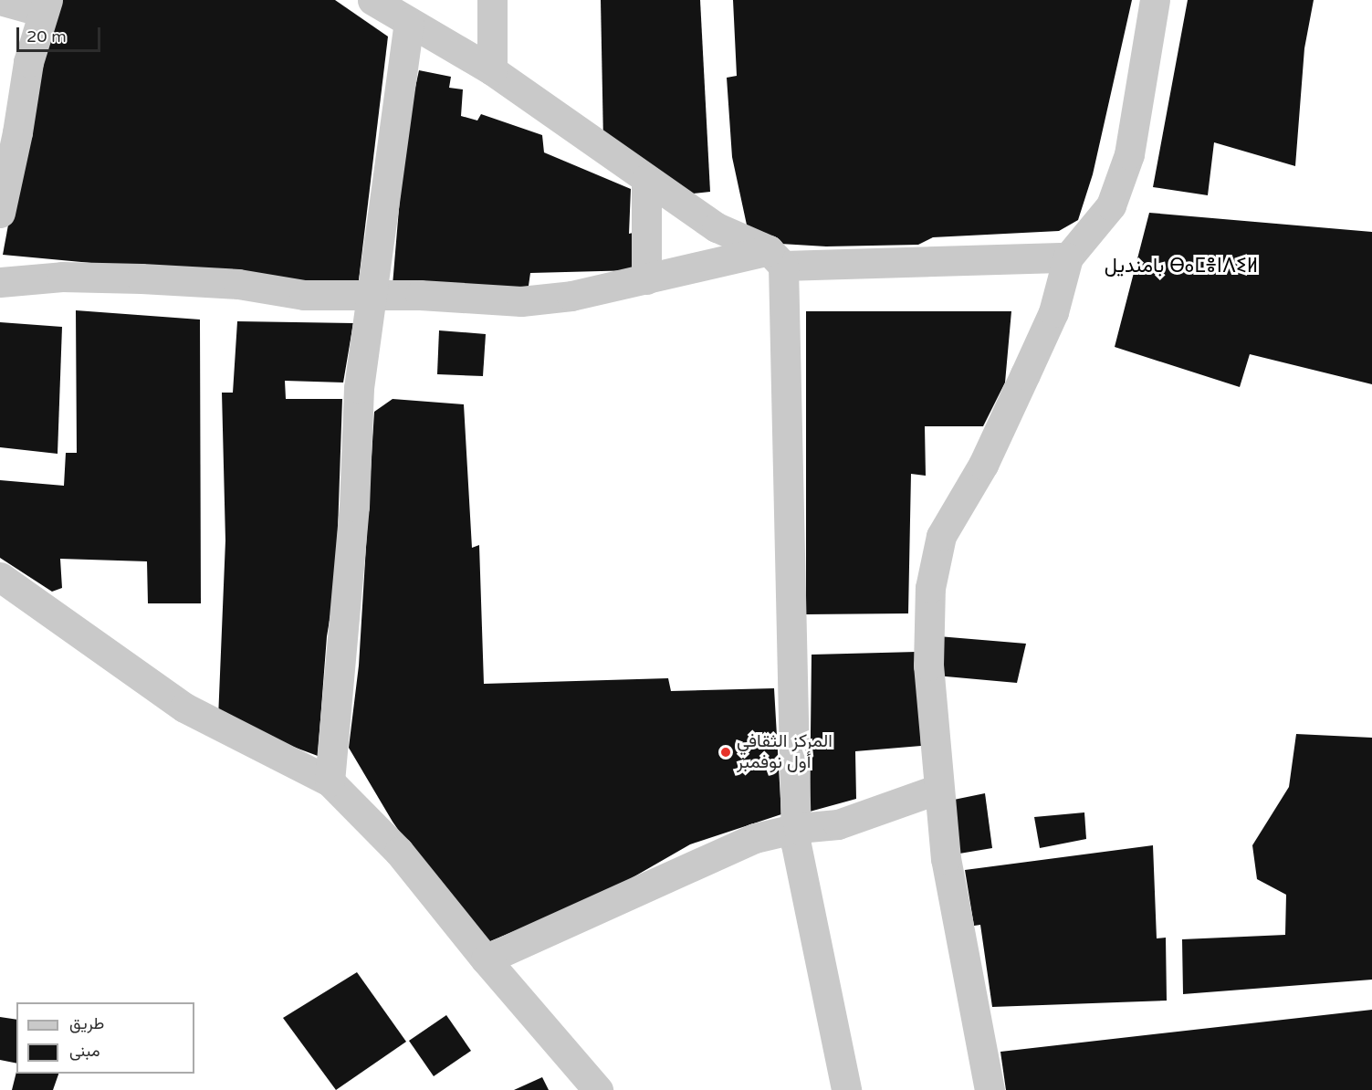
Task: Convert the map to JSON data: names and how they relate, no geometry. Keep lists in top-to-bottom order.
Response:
{
  "districts": ["بامنديل ⴱⴰⵎⴻⵏⴷⵉⵍ"],
  "places": ["المركز الثقافي أول نوفمبر"],
  "legend": ["طريق", "مبنى"],
  "scale_bar": "20 m"
}
